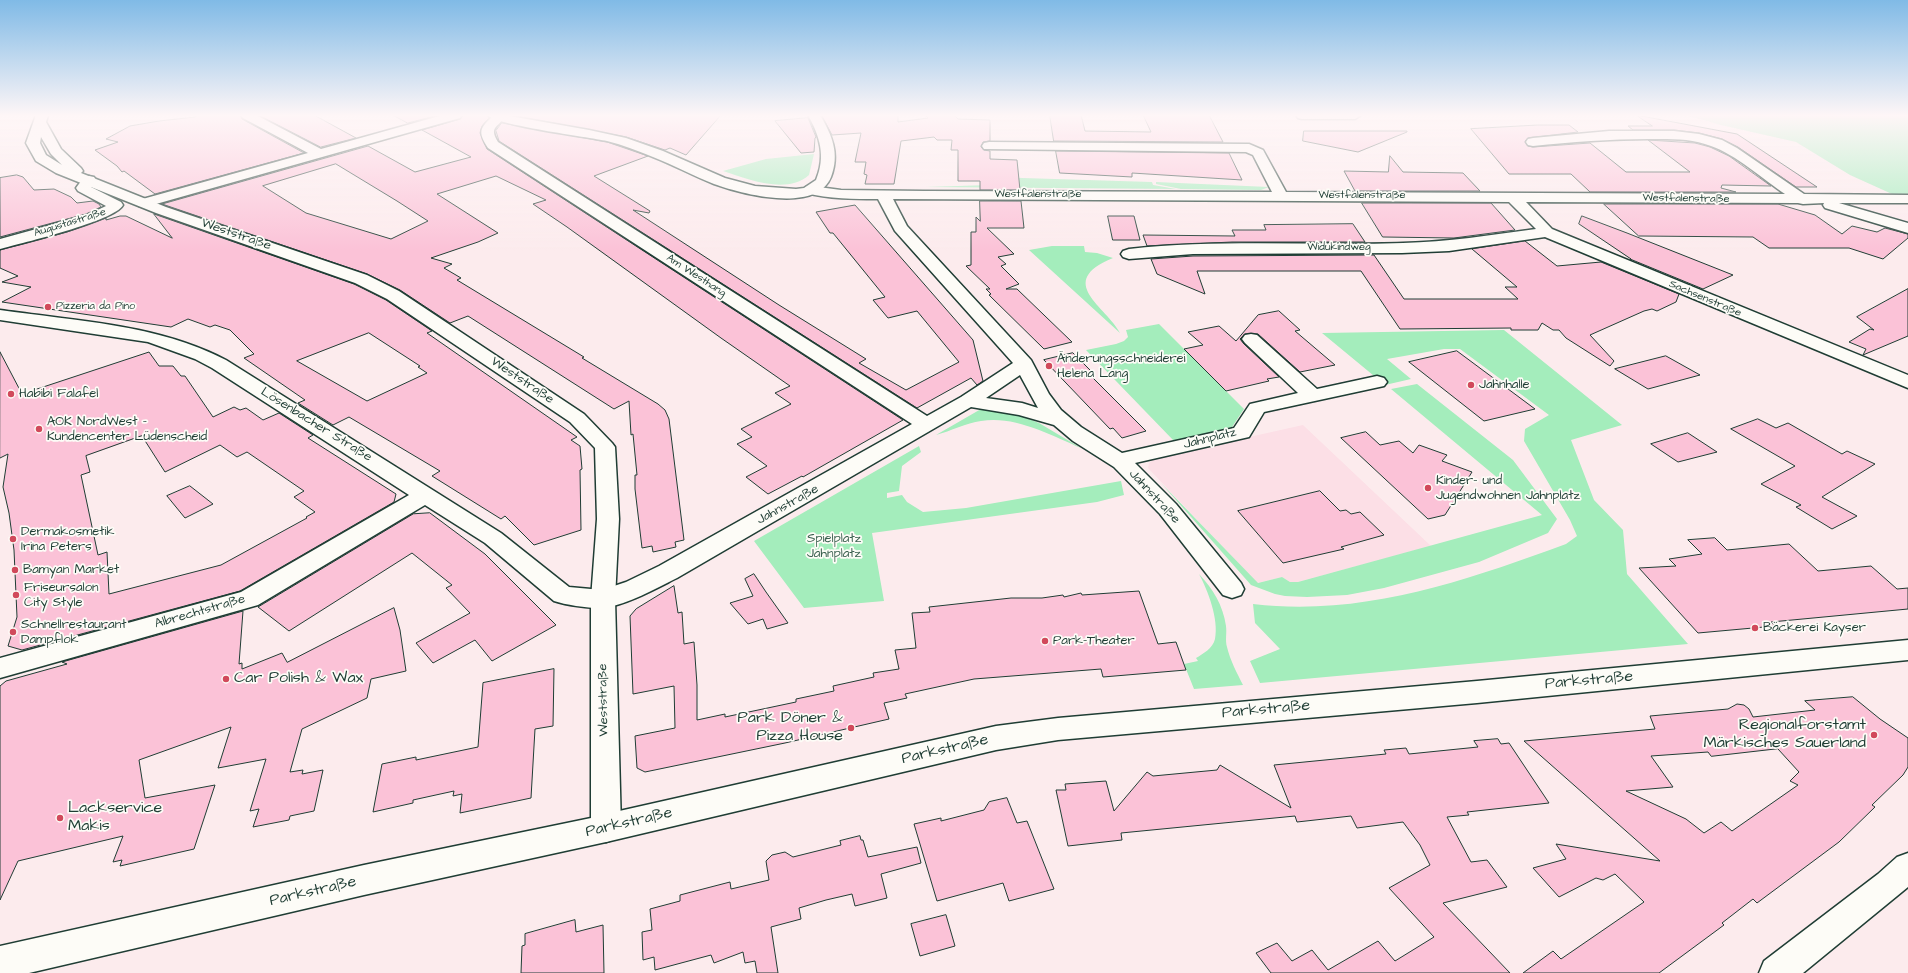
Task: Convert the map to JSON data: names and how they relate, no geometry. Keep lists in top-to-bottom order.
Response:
{
  "streets": {
    "street": [
      "Westfalenstraße",
      "Augustastraße",
      "Weststraße",
      "Widukindweg",
      "Am Westhang",
      "Sachsenstraße",
      "Lösenbacher Straße",
      "Jahnplatz",
      "Jahnstraße",
      "Albrechtstraße",
      "Parkstraße"
    ]
  },
  "crossings": [
    ["Westfalenstraße", "Sachsenstraße"],
    ["Westfalenstraße", "Jahnstraße"],
    ["Augustastraße", "Weststraße"],
    ["Weststraße", "Lösenbacher Straße"],
    ["Weststraße", "Jahnstraße"],
    ["Weststraße", "Parkstraße"],
    ["Widukindweg", "Sachsenstraße"],
    ["Am Westhang", "Jahnstraße"],
    ["Lösenbacher Straße", "Jahnstraße"],
    ["Lösenbacher Straße", "Albrechtstraße"],
    ["Jahnplatz", "Jahnstraße"]
  ],
  "parks": ["Spielplatz Jahnplatz"],
  "places": [
    "Pizzeria da Pino",
    "Änderungsschneiderei Helena Lang",
    "Jahnhalle",
    "Habibi Falafel",
    "AOK NordWest - Kundencenter Lüdenscheid",
    "Kinder- und Jugendwohnen Jahnplatz",
    "Dermakosmetik Irina Peters",
    "Bamyan Market",
    "Friseursalon City Style",
    "Bäckerei Kayser",
    "Schnellrestaurant Dampflok",
    "Park-Theater",
    "Car Polish & Wax",
    "Park Döner & Pizza House",
    "Regionalforstamt Märkisches Sauerland",
    "Lackservice Makis"
  ]
}
